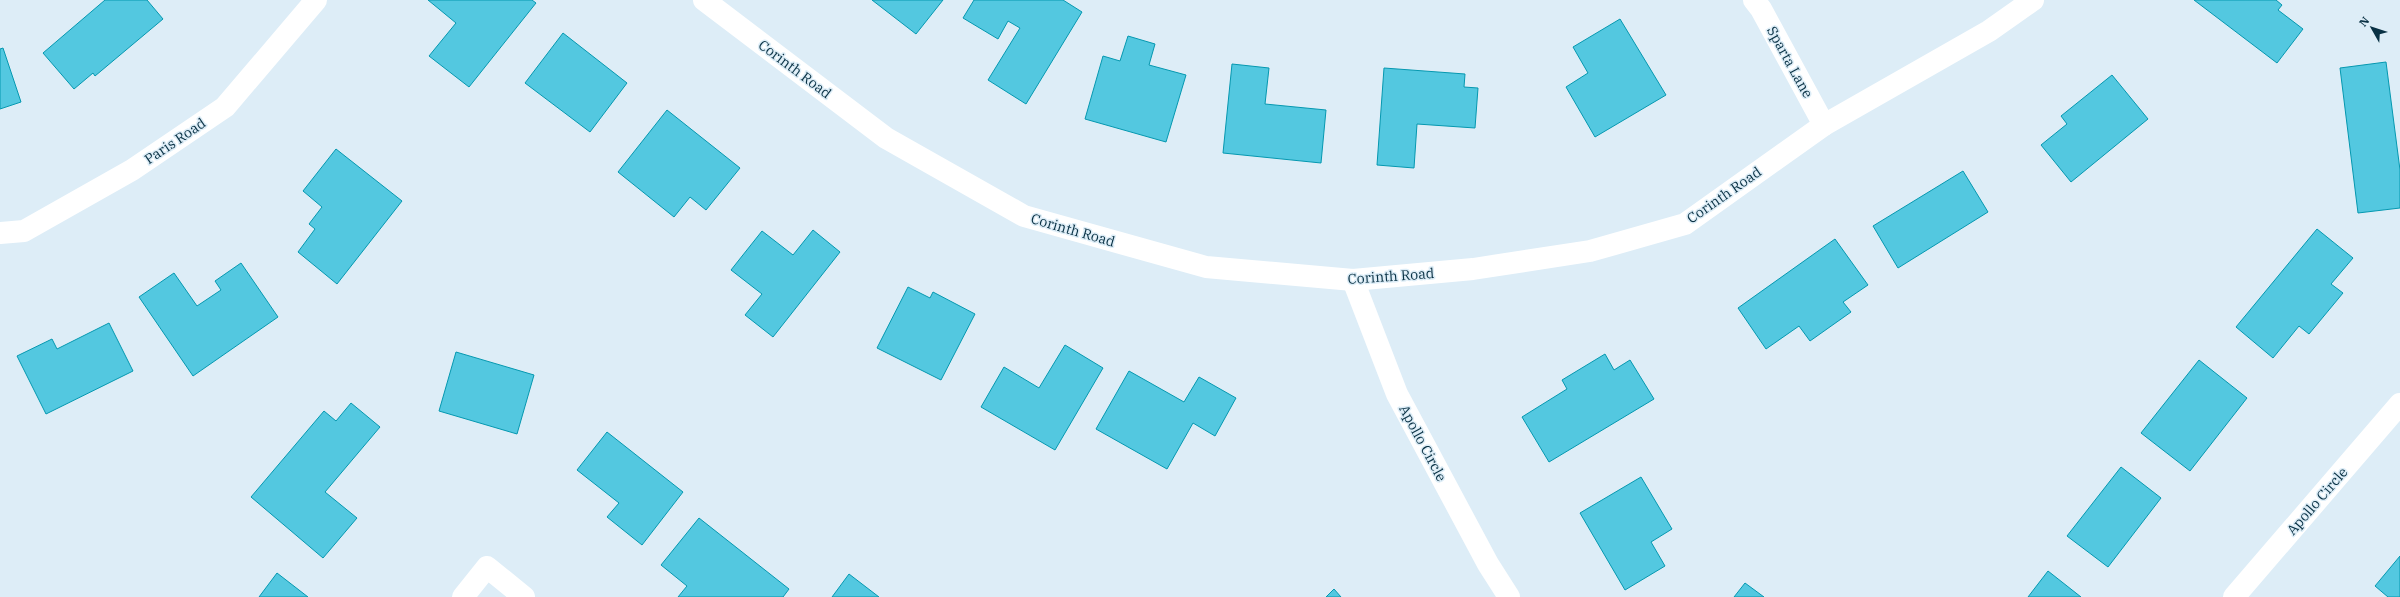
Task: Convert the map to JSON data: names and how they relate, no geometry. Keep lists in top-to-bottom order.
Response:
{
  "streets": {
    "street": [
      "Sparta Lane",
      "Corinth Road",
      "Paris Road",
      "Apollo Circle"
    ]
  },
  "crossings": [
    ["Sparta Lane", "Corinth Road"],
    ["Corinth Road", "Apollo Circle"]
  ],
  "north": "top left"
}
